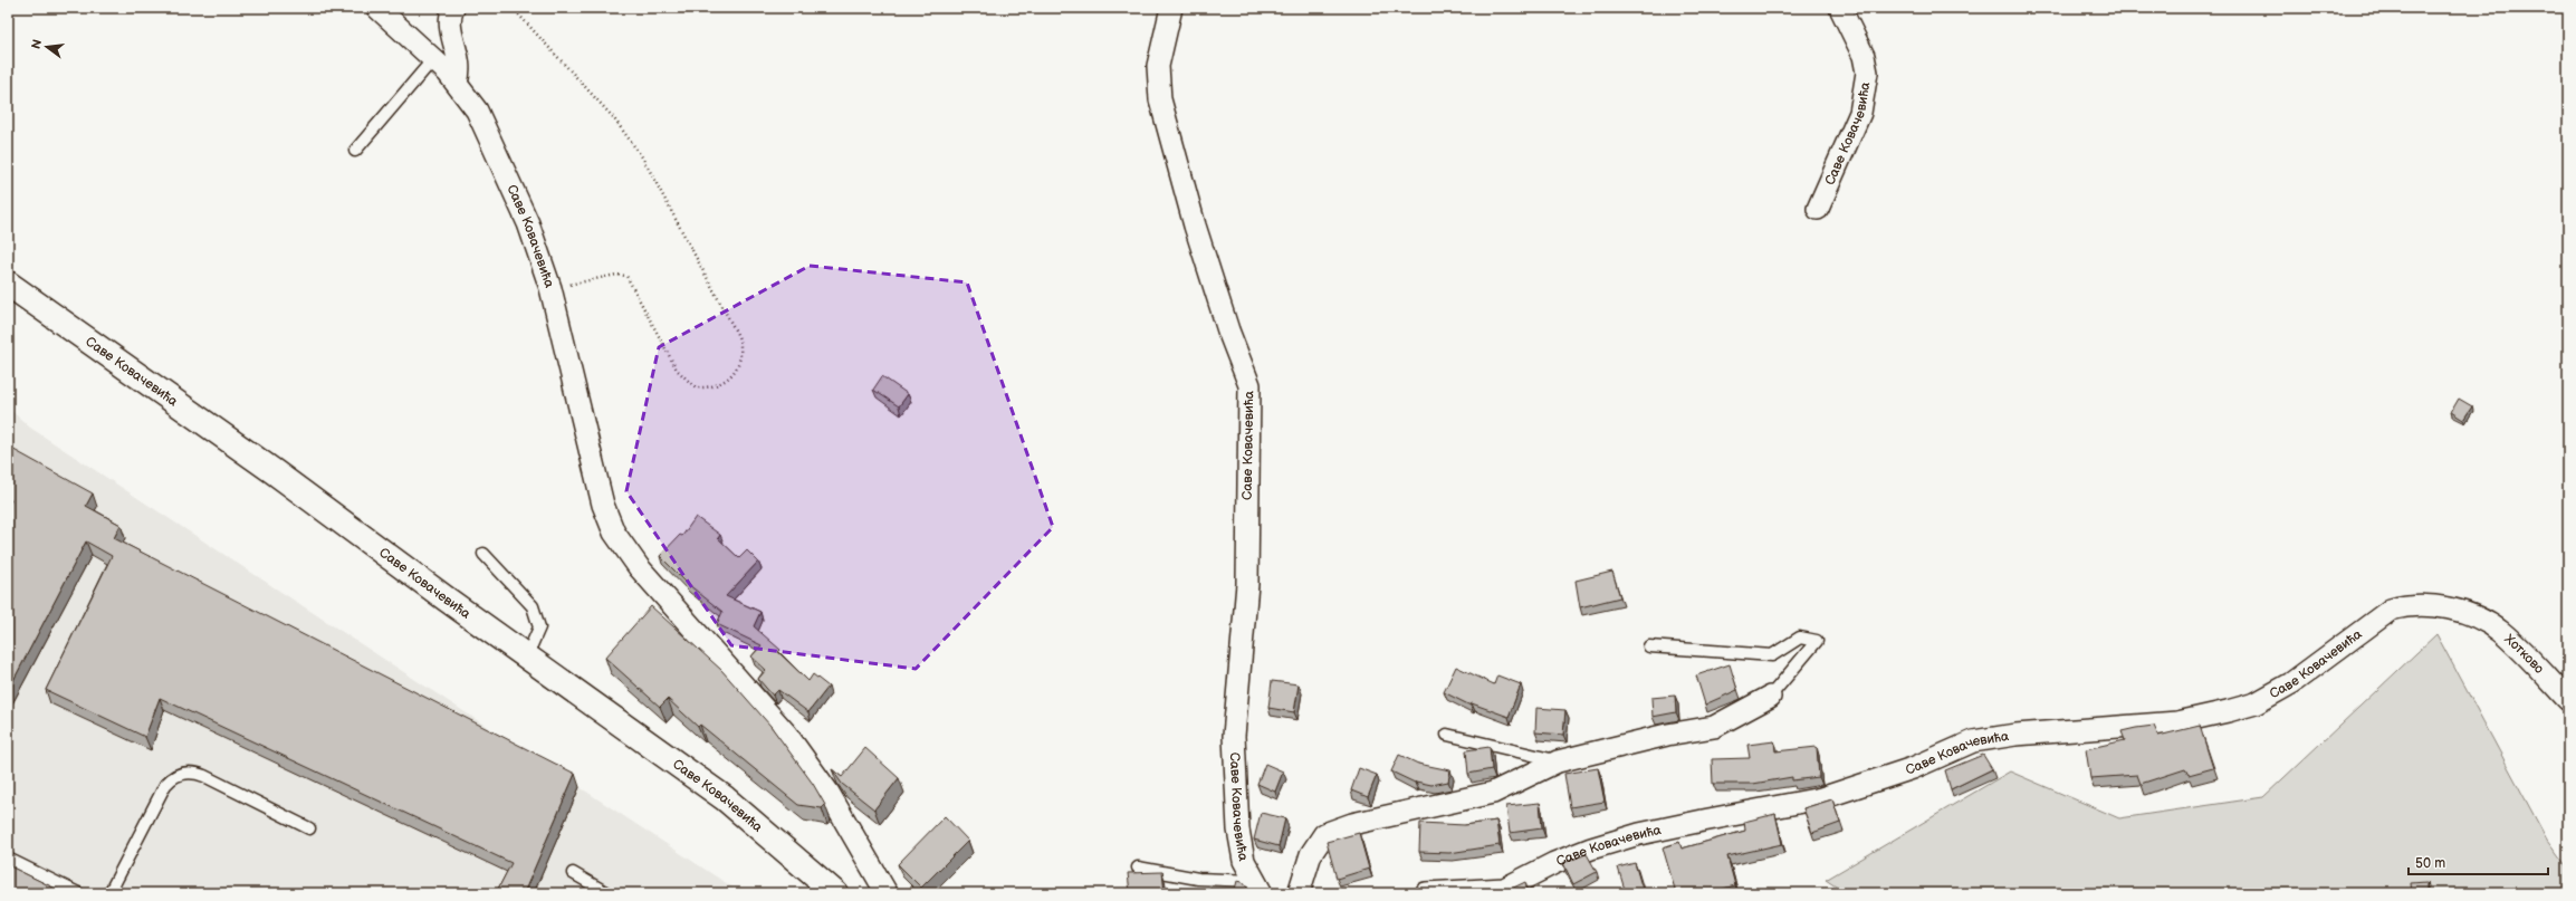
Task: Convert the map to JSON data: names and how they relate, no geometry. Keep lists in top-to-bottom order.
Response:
{
  "streets": {
    "main road": ["Саве Ковачевића"],
    "street": ["Хотково"]
  },
  "crossings": [
    ["Саве Ковачевића", "Хотково"]
  ],
  "scale_bar": "50 m",
  "north": "left"
}
